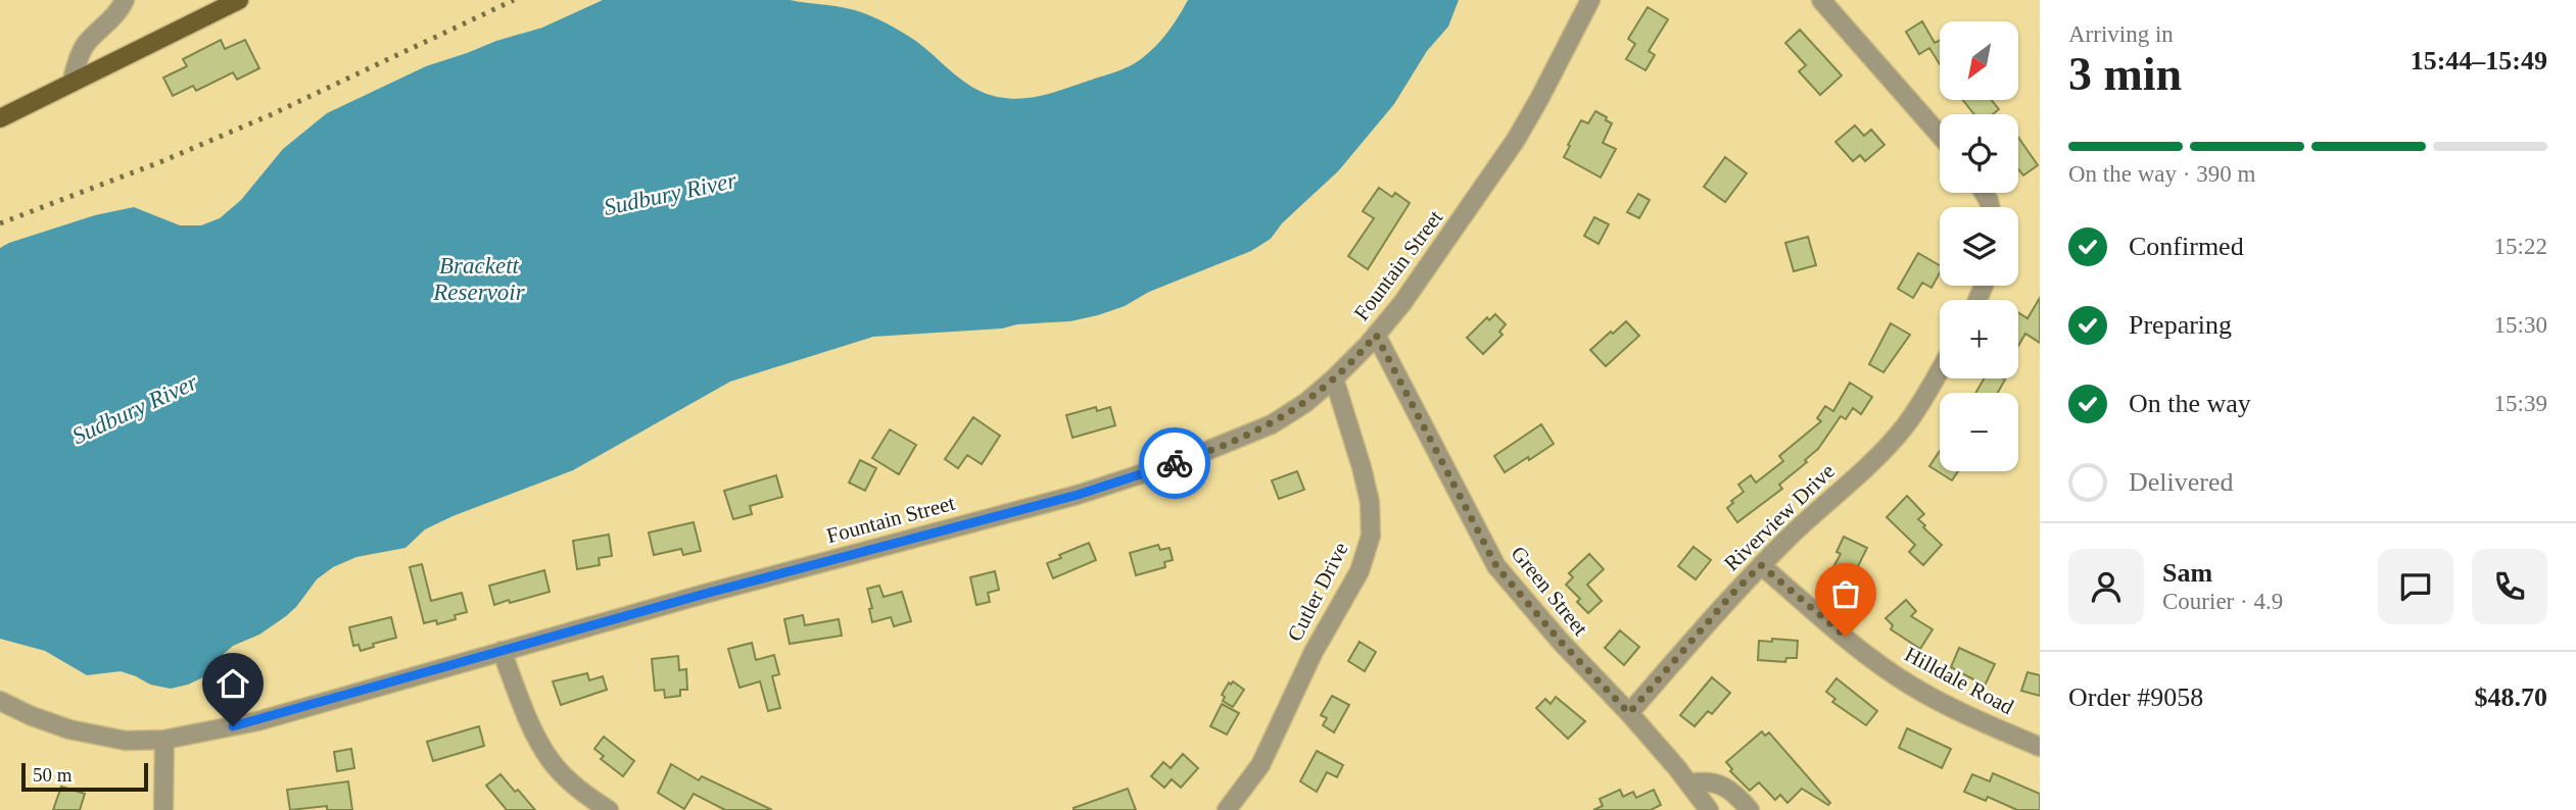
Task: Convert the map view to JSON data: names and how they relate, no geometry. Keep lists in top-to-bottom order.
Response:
{
  "streets": {
    "street": [
      "Fountain Street",
      "Riverview Drive",
      "Green Street",
      "Cutler Drive",
      "Hilldale Road"
    ]
  },
  "crossings": [
    ["Fountain Street", "Green Street"],
    ["Fountain Street", "Cutler Drive"],
    ["Riverview Drive", "Green Street"],
    ["Riverview Drive", "Hilldale Road"]
  ],
  "water": ["Sudbury River", "Brackett Reservoir"],
  "scale_bar": "50 m",
  "north": "bottom left",
  "page": {
    "heading": ["3 min", "Arriving in", "15:44–15:49"],
    "panel": [
      "Sam",
      "Courier · 4.9",
      "Order #9058",
      "$48.70"
    ],
    "map_buttons": ["+", "−"],
    "bar": "On the way · 390 m",
    "list": [
      ["Confirmed", "15:22"],
      ["Preparing", "15:30"],
      ["On the way", "15:39"],
      "Delivered"
    ],
    "scale": "50 m"
  }
}
